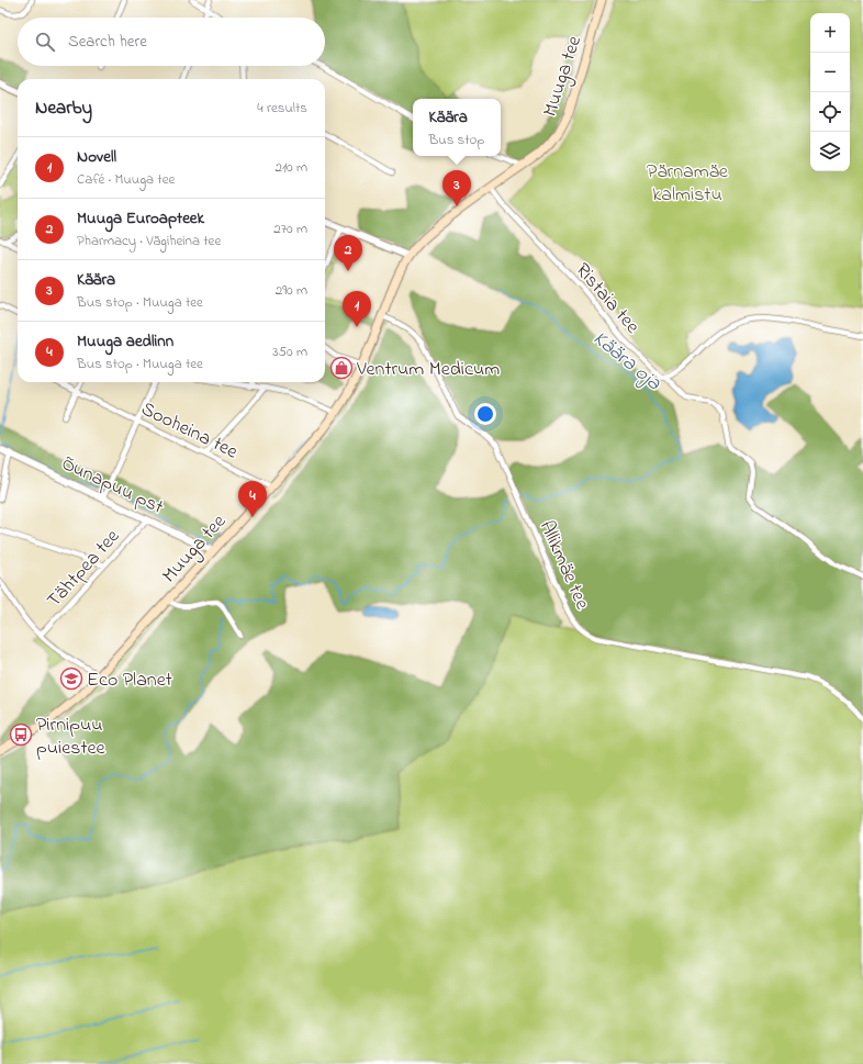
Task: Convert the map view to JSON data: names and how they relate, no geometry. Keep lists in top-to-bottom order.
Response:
{
  "streets": {
    "main road": ["Muuga tee"],
    "street": [
      "Ristaia tee",
      "Sooheina tee",
      "Õunapuu pst",
      "Allikmäe tee",
      "Tähtpea tee"
    ]
  },
  "crossings": [
    ["Muuga tee", "Ristaia tee"],
    ["Muuga tee", "Sooheina tee"],
    ["Muuga tee", "Õunapuu pst"],
    ["Muuga tee", "Allikmäe tee"],
    ["Õunapuu pst", "Tähtpea tee"]
  ],
  "water": ["Käära oja"],
  "parks": ["Pärnamäe kalmistu"],
  "places": {
    "shop": ["Ventrum Medicum"],
    "school or university": ["Eco Planet"],
    "bus stop": ["Pirnipuu puiestee"]
  },
  "page": {
    "map_buttons": ["+", "−"],
    "search": "Search here",
    "heading": ["Nearby", "4 results"],
    "popup": ["Käära", "Bus stop"],
    "list": [
      {
        "mark": "1",
        "name": "Novell",
        "note": "Café · Muuga tee",
        "value": "210 m"
      },
      {
        "mark": "2",
        "name": "Muuga Euroapteek",
        "note": "Pharmacy · Vägiheina tee",
        "value": "270 m"
      },
      {
        "mark": "3",
        "name": "Käära",
        "note": "Bus stop · Muuga tee",
        "value": "290 m"
      },
      {
        "mark": "4",
        "name": "Muuga aedlinn",
        "note": "Bus stop · Muuga tee",
        "value": "350 m"
      }
    ],
    "pins": [
      "3",
      "2",
      "1",
      "4"
    ]
  }
}
